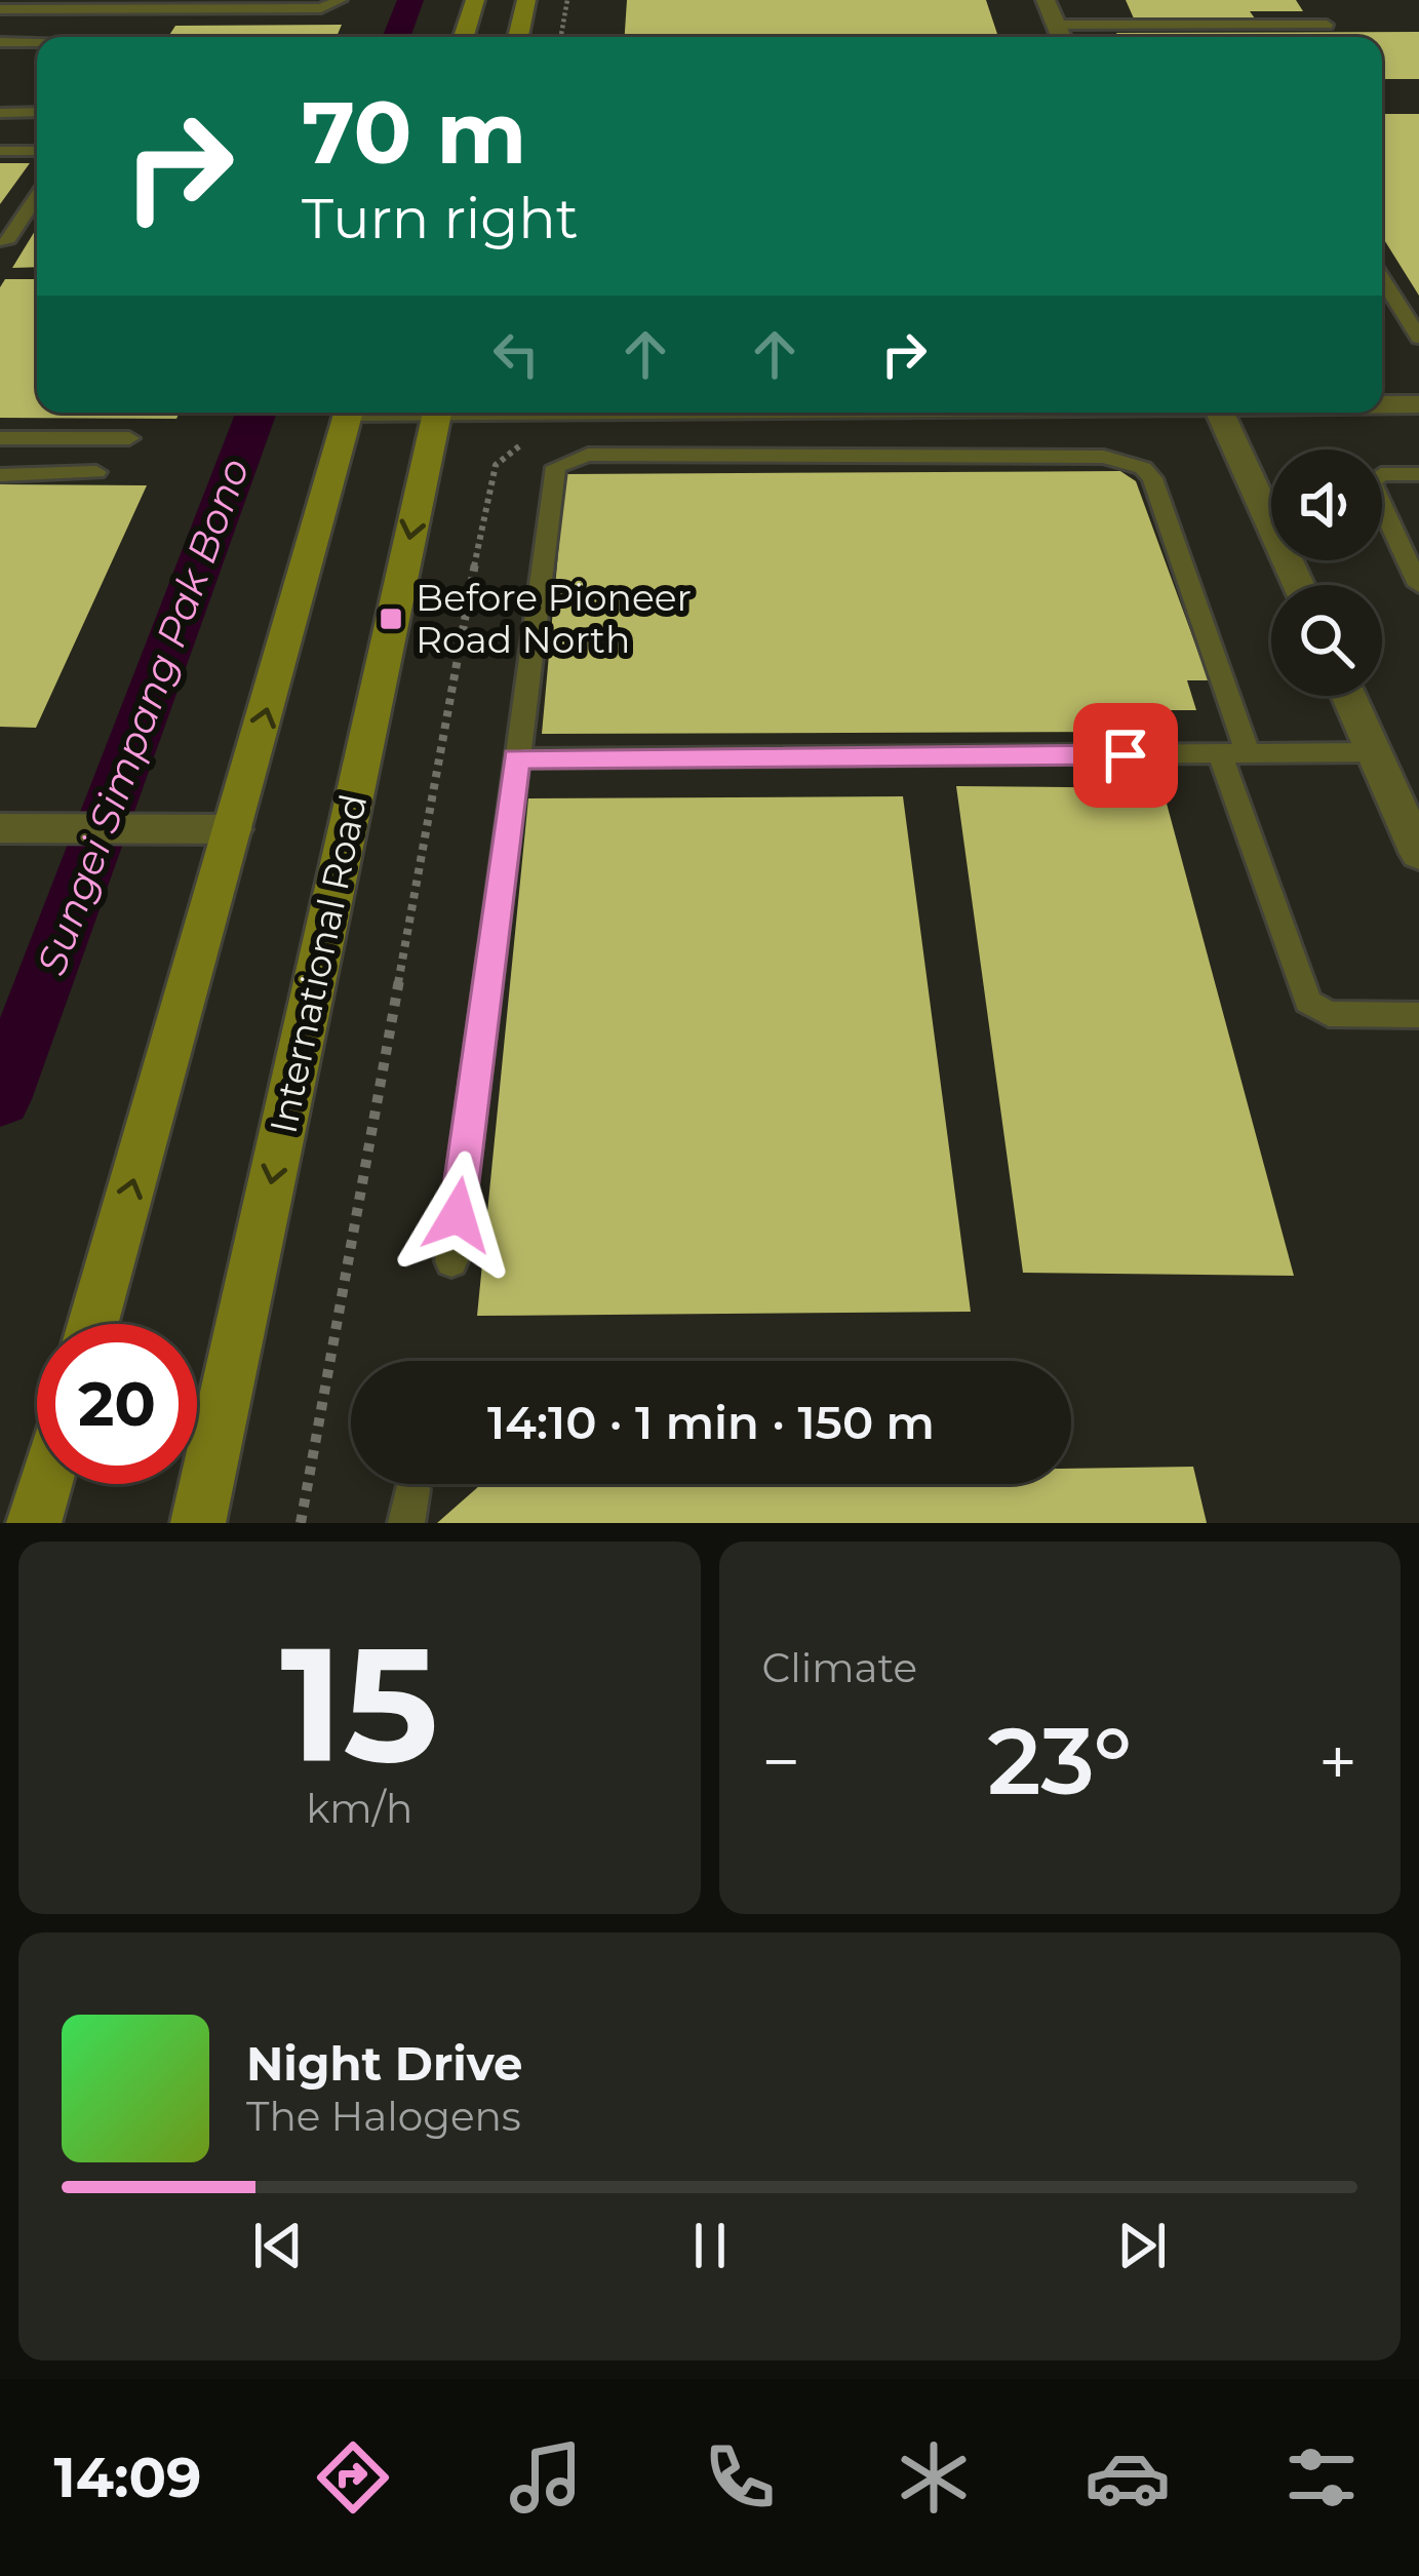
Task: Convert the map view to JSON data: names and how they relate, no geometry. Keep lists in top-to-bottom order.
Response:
{
  "streets": {
    "main road": ["International Road"]
  },
  "water": ["Sungei Simpang Pak Bono"],
  "places": {
    "transit": ["Before Pioneer Road North"]
  },
  "page": {
    "turn": ["70 m", "Turn right"],
    "limit": "20",
    "trip": "14:10 · 1 min · 150 m",
    "tile": [
      ["15", "km/h"],
      "Climate"
    ],
    "heat": ["−", "23°", "+"],
    "song": ["Night Drive", "The Halogens"],
    "tabs": "14:09"
  }
}
